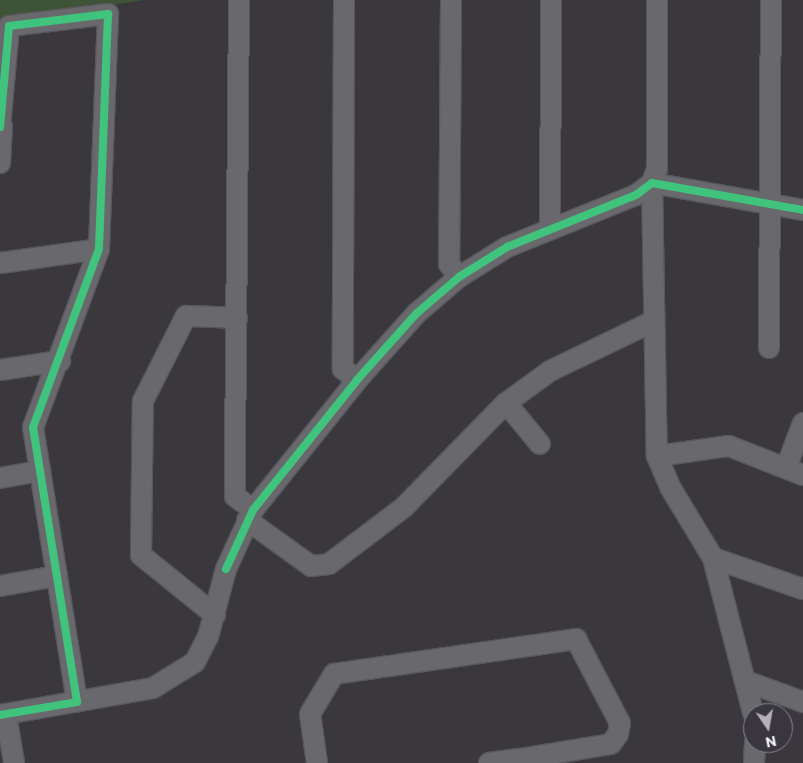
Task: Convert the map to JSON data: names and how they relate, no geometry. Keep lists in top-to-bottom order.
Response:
{
  "north": "bottom"
}
